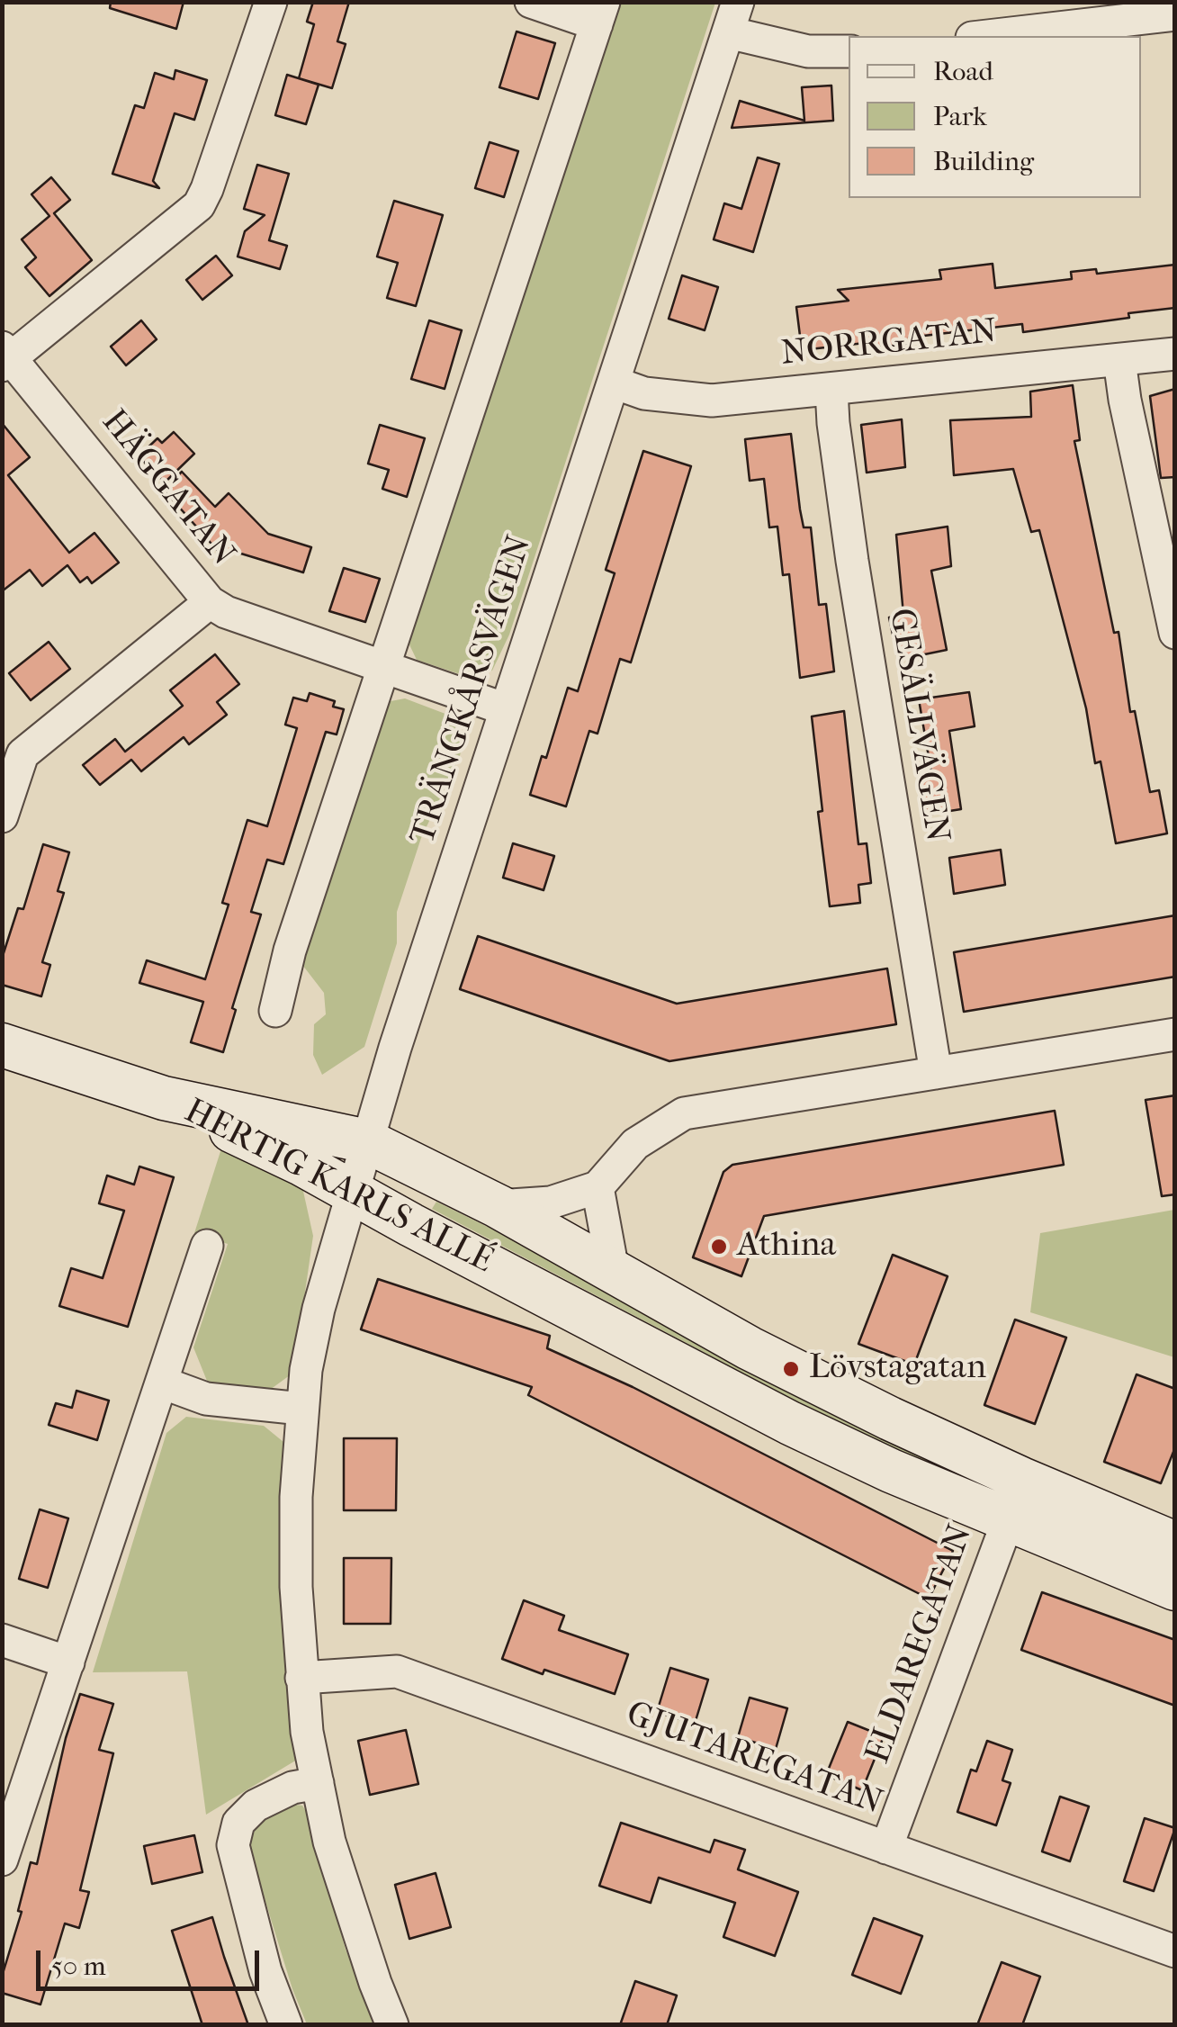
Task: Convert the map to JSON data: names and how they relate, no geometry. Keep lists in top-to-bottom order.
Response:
{
  "streets": {
    "main road": ["HERTIG KARLS ALLÉ"],
    "street": [
      "NORRGATAN",
      "HÄGGATAN",
      "TRÄNGKÅRSVÄGEN",
      "GESÄLLVÄGEN",
      "ELDAREGATAN",
      "GJUTAREGATAN"
    ]
  },
  "crossings": [
    ["NORRGATAN", "TRÄNGKÅRSVÄGEN"],
    ["NORRGATAN", "GESÄLLVÄGEN"],
    ["HÄGGATAN", "TRÄNGKÅRSVÄGEN"],
    ["TRÄNGKÅRSVÄGEN", "HERTIG KARLS ALLÉ"],
    ["TRÄNGKÅRSVÄGEN", "GJUTAREGATAN"],
    ["HERTIG KARLS ALLÉ", "ELDAREGATAN"],
    ["ELDAREGATAN", "GJUTAREGATAN"]
  ],
  "places": ["Athina", "Lövstagatan"],
  "legend": ["Road", "Park", "Building"],
  "scale_bar": "50 m"
}
